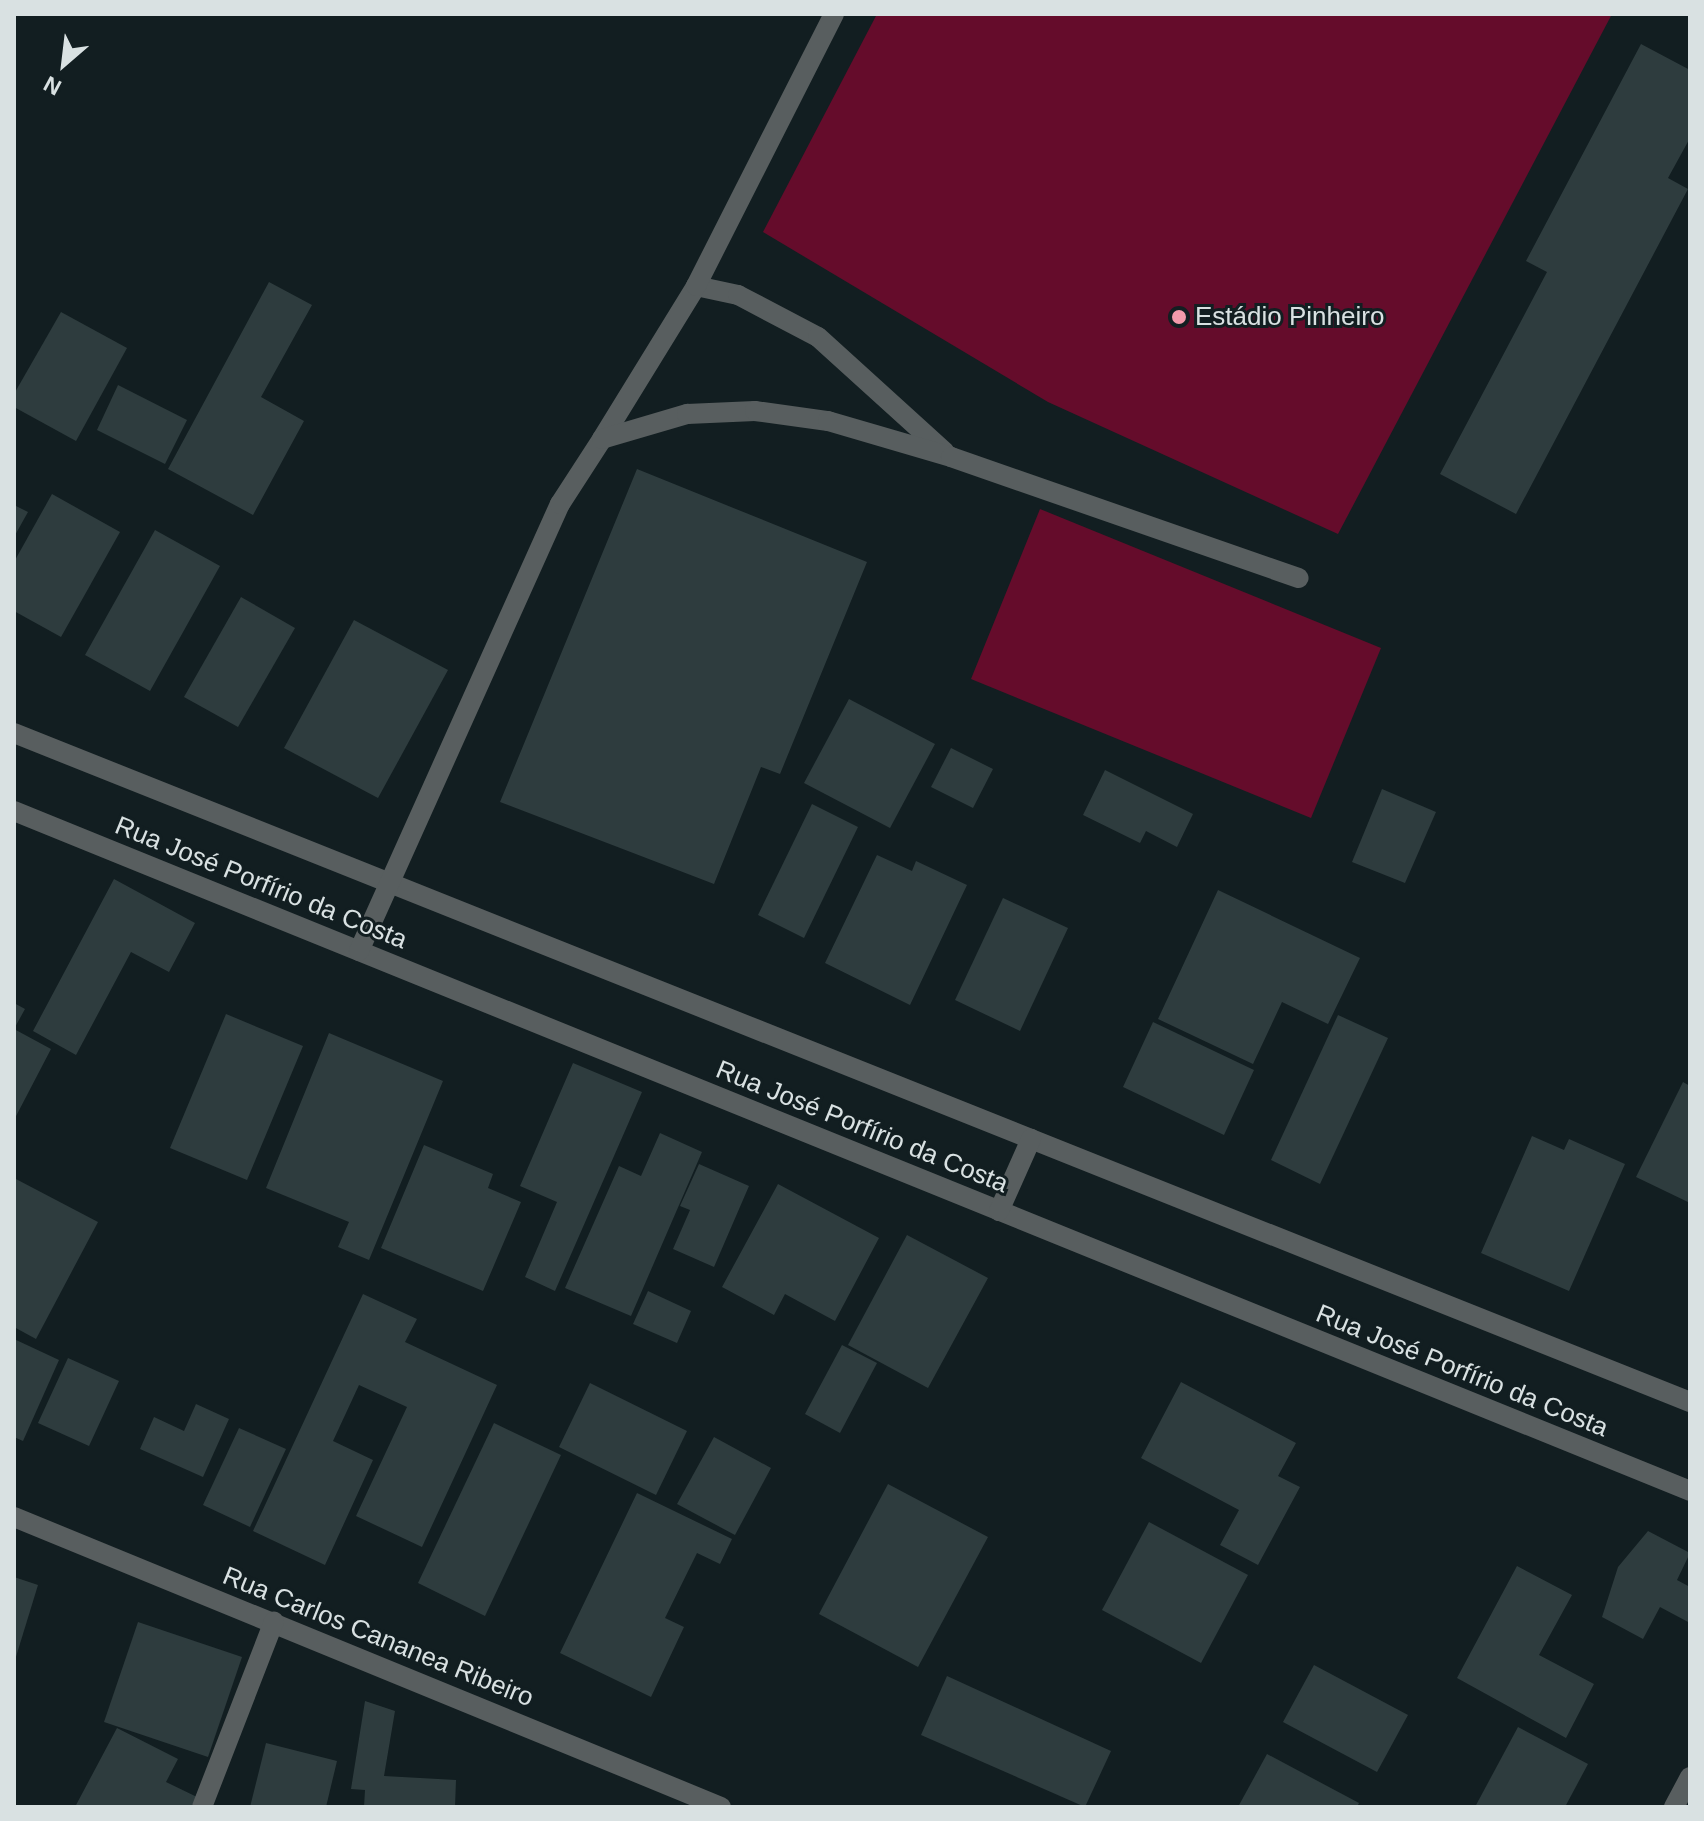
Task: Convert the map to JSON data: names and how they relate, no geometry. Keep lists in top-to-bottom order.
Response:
{
  "streets": {
    "street": ["Rua José Porfírio da Costa", "Rua Carlos Cananea Ribeiro"]
  },
  "places": ["Estádio Pinheiro"],
  "north": "bottom left"
}
